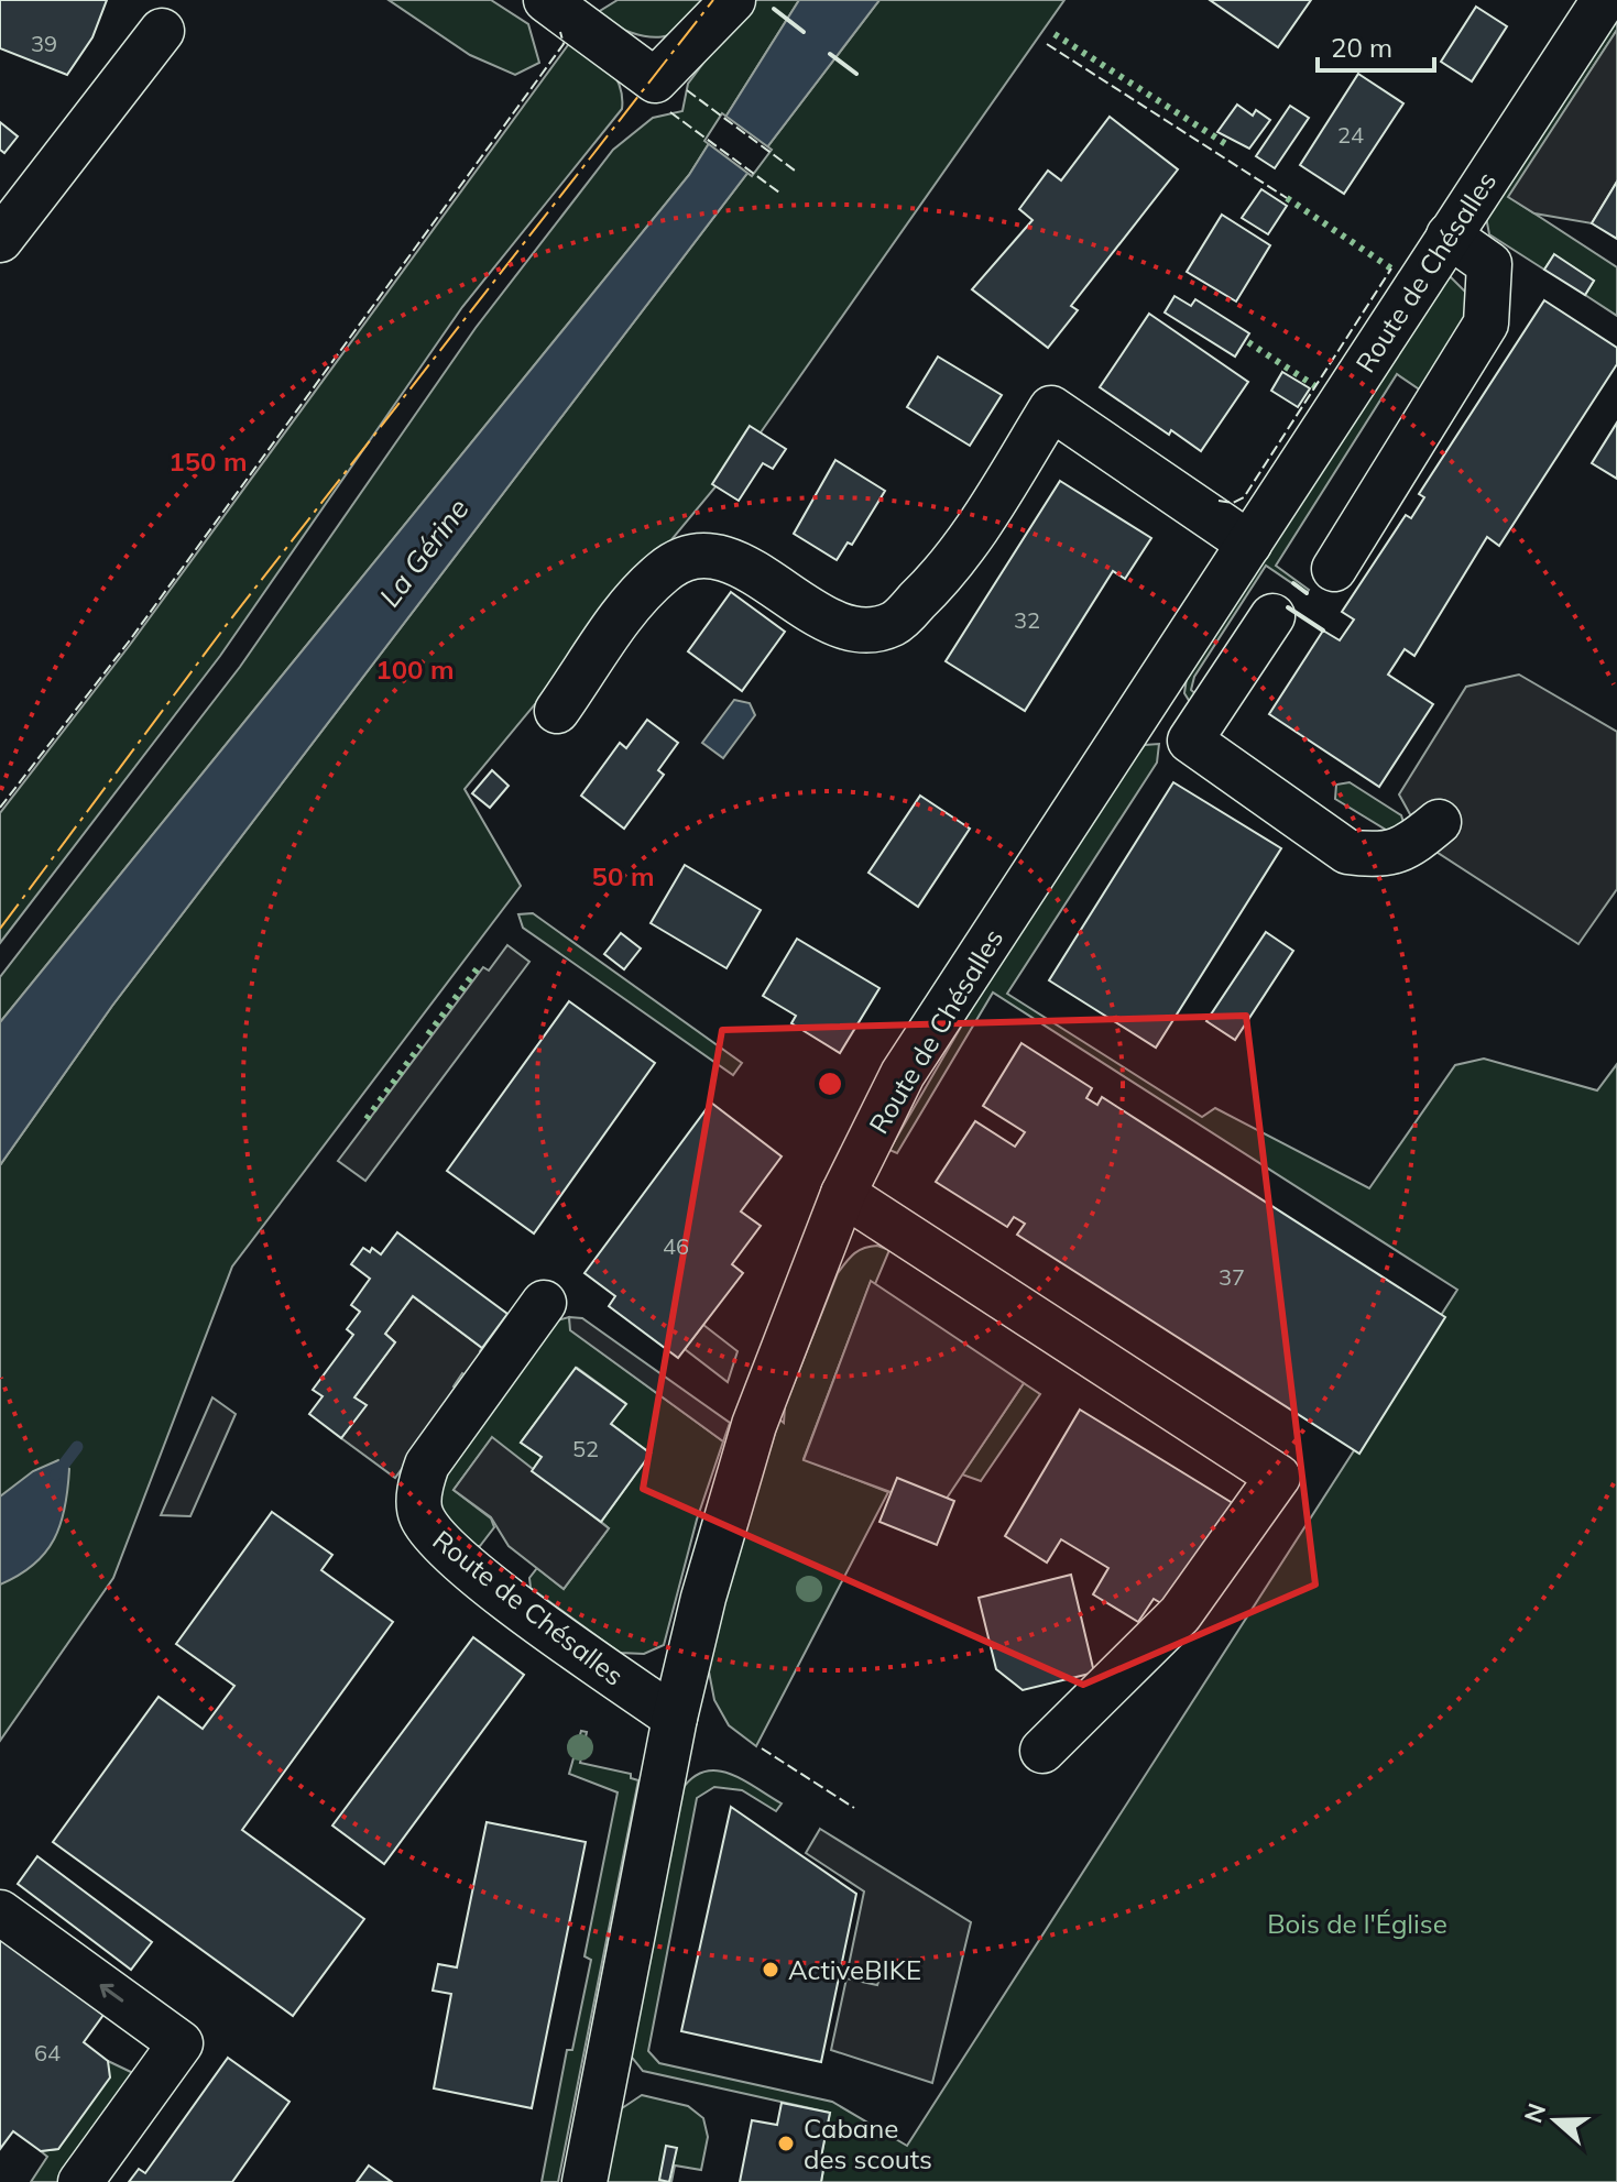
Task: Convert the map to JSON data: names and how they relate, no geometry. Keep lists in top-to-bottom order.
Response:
{
  "streets": {
    "street": ["Route de Chésalles"]
  },
  "water": ["La Gérine"],
  "parks": ["Bois de l'Église"],
  "places": ["ActiveBIKE", "Cabane des scouts"],
  "house_numbers": [
    "39",
    "24",
    "32",
    "46",
    "37",
    "52",
    "64"
  ],
  "scale_bar": "20 m",
  "north": "left",
  "rings": ["150 m", "100 m", "50 m"]
}
